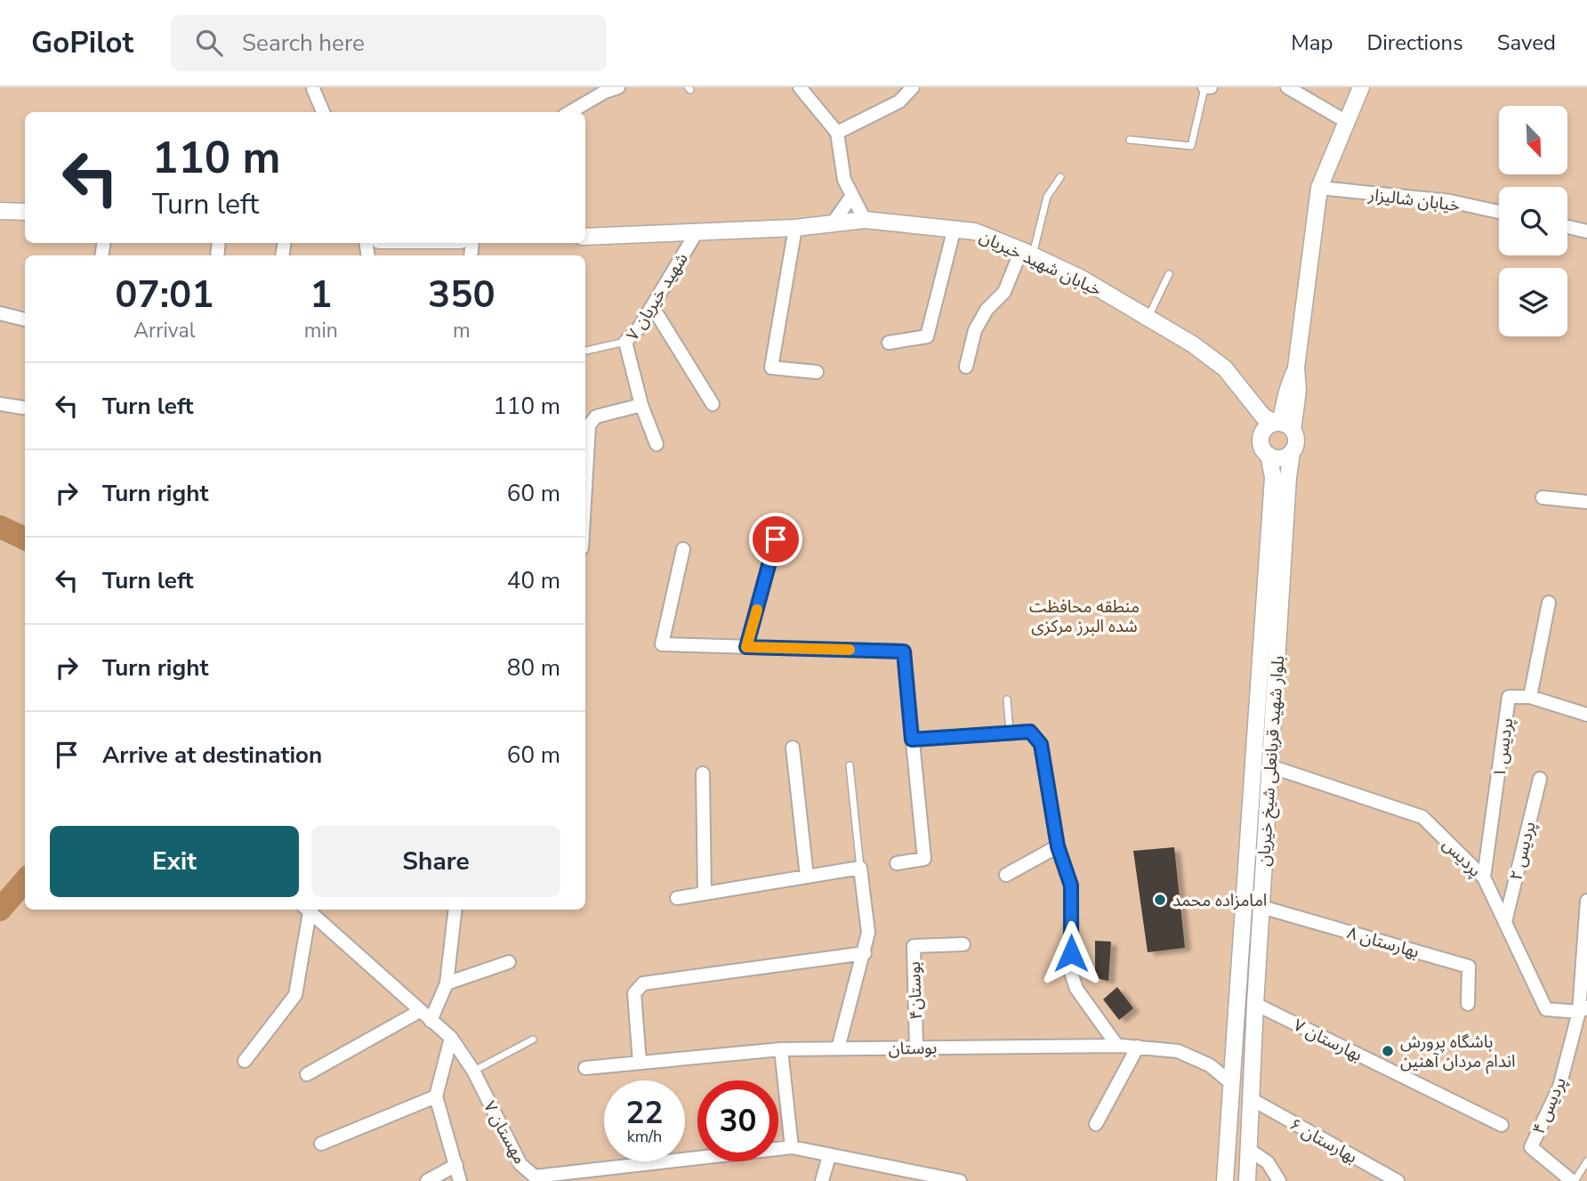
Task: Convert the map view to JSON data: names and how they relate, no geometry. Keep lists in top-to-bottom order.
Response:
{
  "streets": {
    "street": [
      "خیابان شالیزار",
      "خیابان شهید خیریان",
      "شهید خیریان ۷",
      "پردیس ۱",
      "بلوار شهید قربانعلی شیخ خیریان",
      "پردیس ۲",
      "پردیس",
      "بهارستان ۸",
      "بوستان۴",
      "بهارستان ۷",
      "بوستان",
      "پردیس ۴",
      "مهستان ۷",
      "بهارستان ۶"
    ]
  },
  "crossings": [
    ["خیابان شهید خیریان", "شهید خیریان ۷"],
    ["خیابان شهید خیریان", "بلوار شهید قربانعلی شیخ خیریان"],
    ["پردیس ۱", "پردیس"],
    ["بلوار شهید قربانعلی شیخ خیریان", "پردیس"],
    ["بلوار شهید قربانعلی شیخ خیریان", "بهارستان ۸"],
    ["بلوار شهید قربانعلی شیخ خیریان", "بهارستان ۷"],
    ["بلوار شهید قربانعلی شیخ خیریان", "بهارستان ۶"],
    ["پردیس ۲", "پردیس"],
    ["پردیس", "پردیس ۴"],
    ["بوستان۴", "بوستان"]
  ],
  "parks": ["منطقه محافظت شده البرز مرکزی"],
  "places": ["امامزاده محمد", "باشگاه پرورش اندام مردان آهنین"],
  "north": "bottom right",
  "page": {
    "header": "GoPilot",
    "search": "Search here",
    "nav": ["Map", "Directions", "Saved"],
    "turn": ["110 m", "Turn left"],
    "eta": [
      "07:01",
      "Arrival",
      "1",
      "min",
      "350",
      "m"
    ],
    "list": [
      {
        "name": "Turn left",
        "value": "110 m"
      },
      {
        "name": "Turn right",
        "value": "60 m"
      },
      {
        "name": "Turn left",
        "value": "40 m"
      },
      {
        "name": "Turn right",
        "value": "80 m"
      },
      {
        "name": "Arrive at destination",
        "value": "60 m"
      }
    ],
    "buttons": ["Exit", "Share"],
    "speed": "22 km/h",
    "limit": "30"
  }
}
